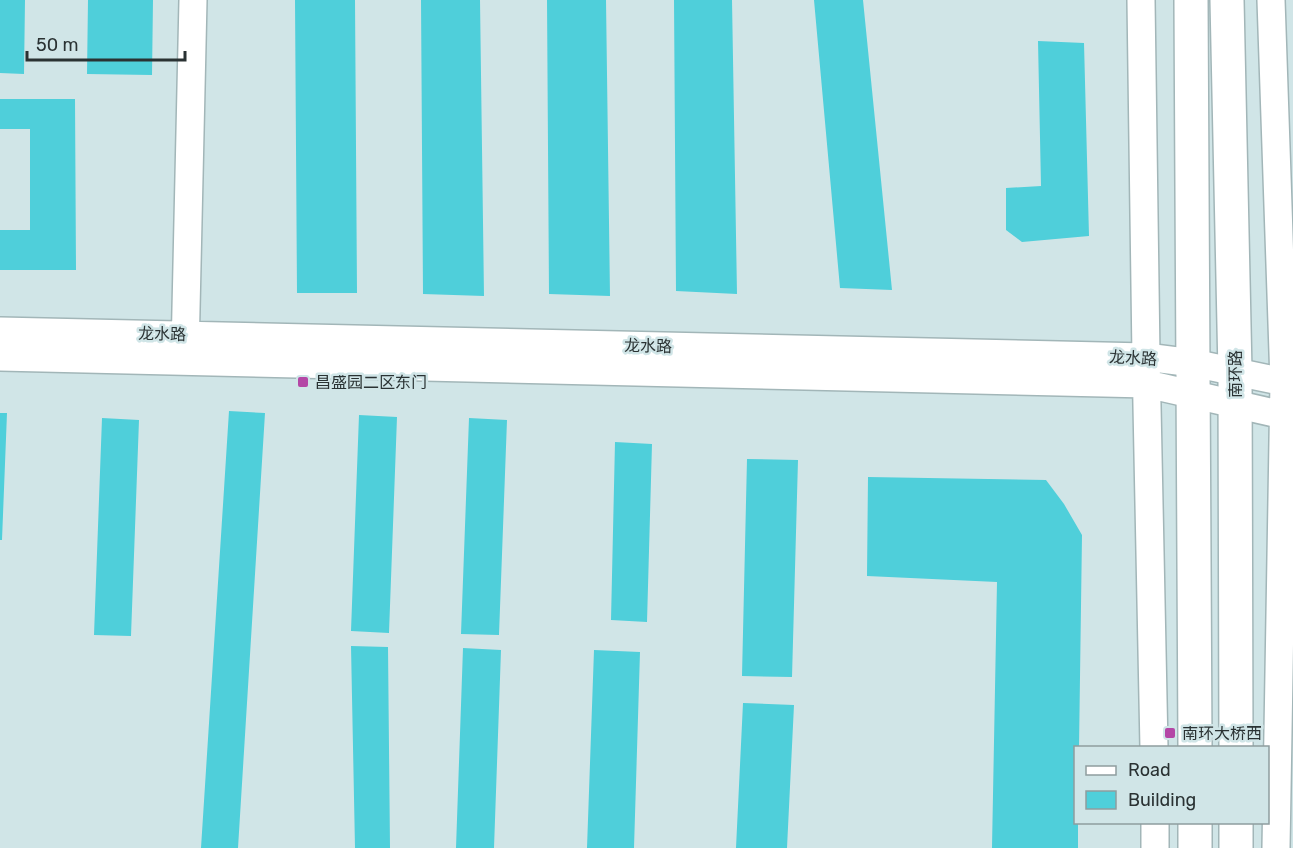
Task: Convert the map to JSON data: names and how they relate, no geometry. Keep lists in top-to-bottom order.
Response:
{
  "streets": {
    "main road": ["南环路"],
    "street": ["龙水路"]
  },
  "crossings": [
    ["龙水路", "南环路"]
  ],
  "places": {
    "transit": ["昌盛园二区东门", "南环大桥西"]
  },
  "legend": ["Road", "Building"],
  "scale_bar": "50 m"
}
